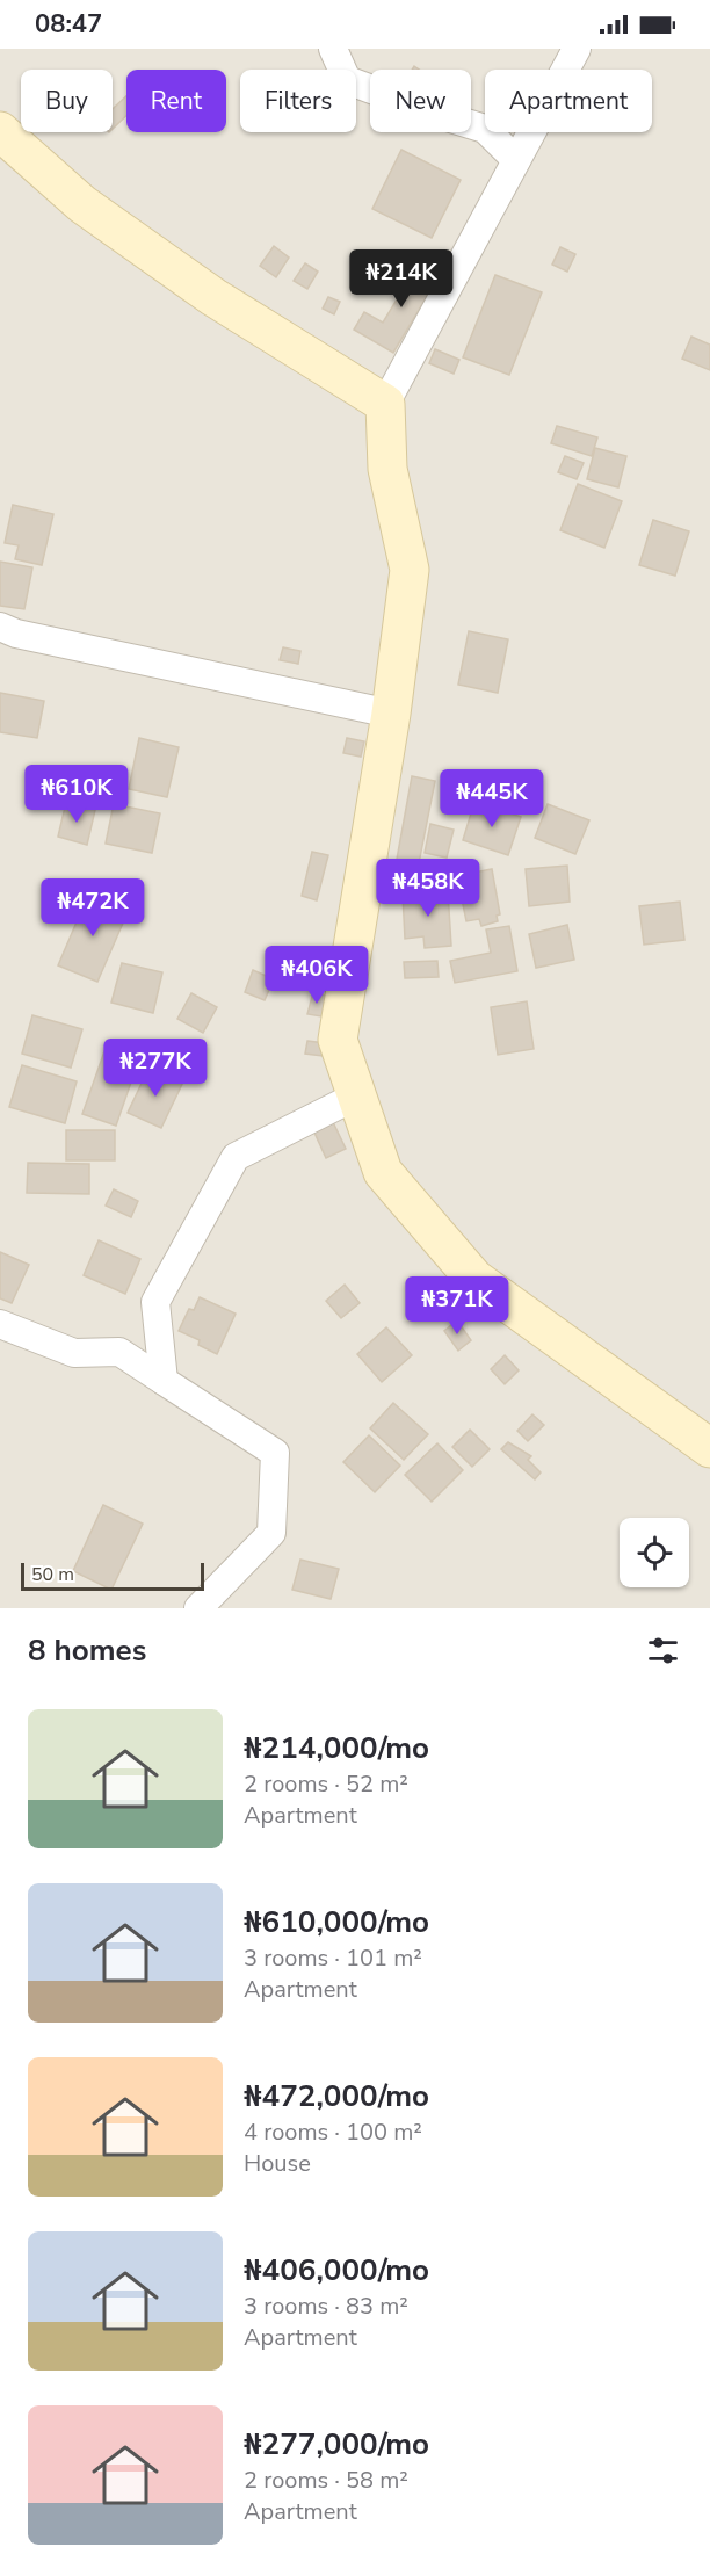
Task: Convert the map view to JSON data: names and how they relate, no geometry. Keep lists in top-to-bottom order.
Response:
{
  "scale_bar": "50 m",
  "page": {
    "status": "08:47",
    "chip": [
      "Buy",
      "Rent",
      "Filters",
      "New",
      "Apartment"
    ],
    "price": [
      "₦214K",
      "₦610K",
      "₦445K",
      "₦458K",
      "₦472K",
      "₦406K",
      "₦277K",
      "₦371K"
    ],
    "scale": "50 m",
    "heading": "8 homes",
    "list": [
      {
        "name": "₦214,000/mo",
        "note": "2 rooms · 52 m² · Apartment"
      },
      {
        "name": "₦610,000/mo",
        "note": "3 rooms · 101 m² · Apartment"
      },
      {
        "name": "₦472,000/mo",
        "note": "4 rooms · 100 m² · House"
      },
      {
        "name": "₦406,000/mo",
        "note": "3 rooms · 83 m² · Apartment"
      },
      {
        "name": "₦277,000/mo",
        "note": "2 rooms · 58 m² · Apartment"
      }
    ]
  }
}
